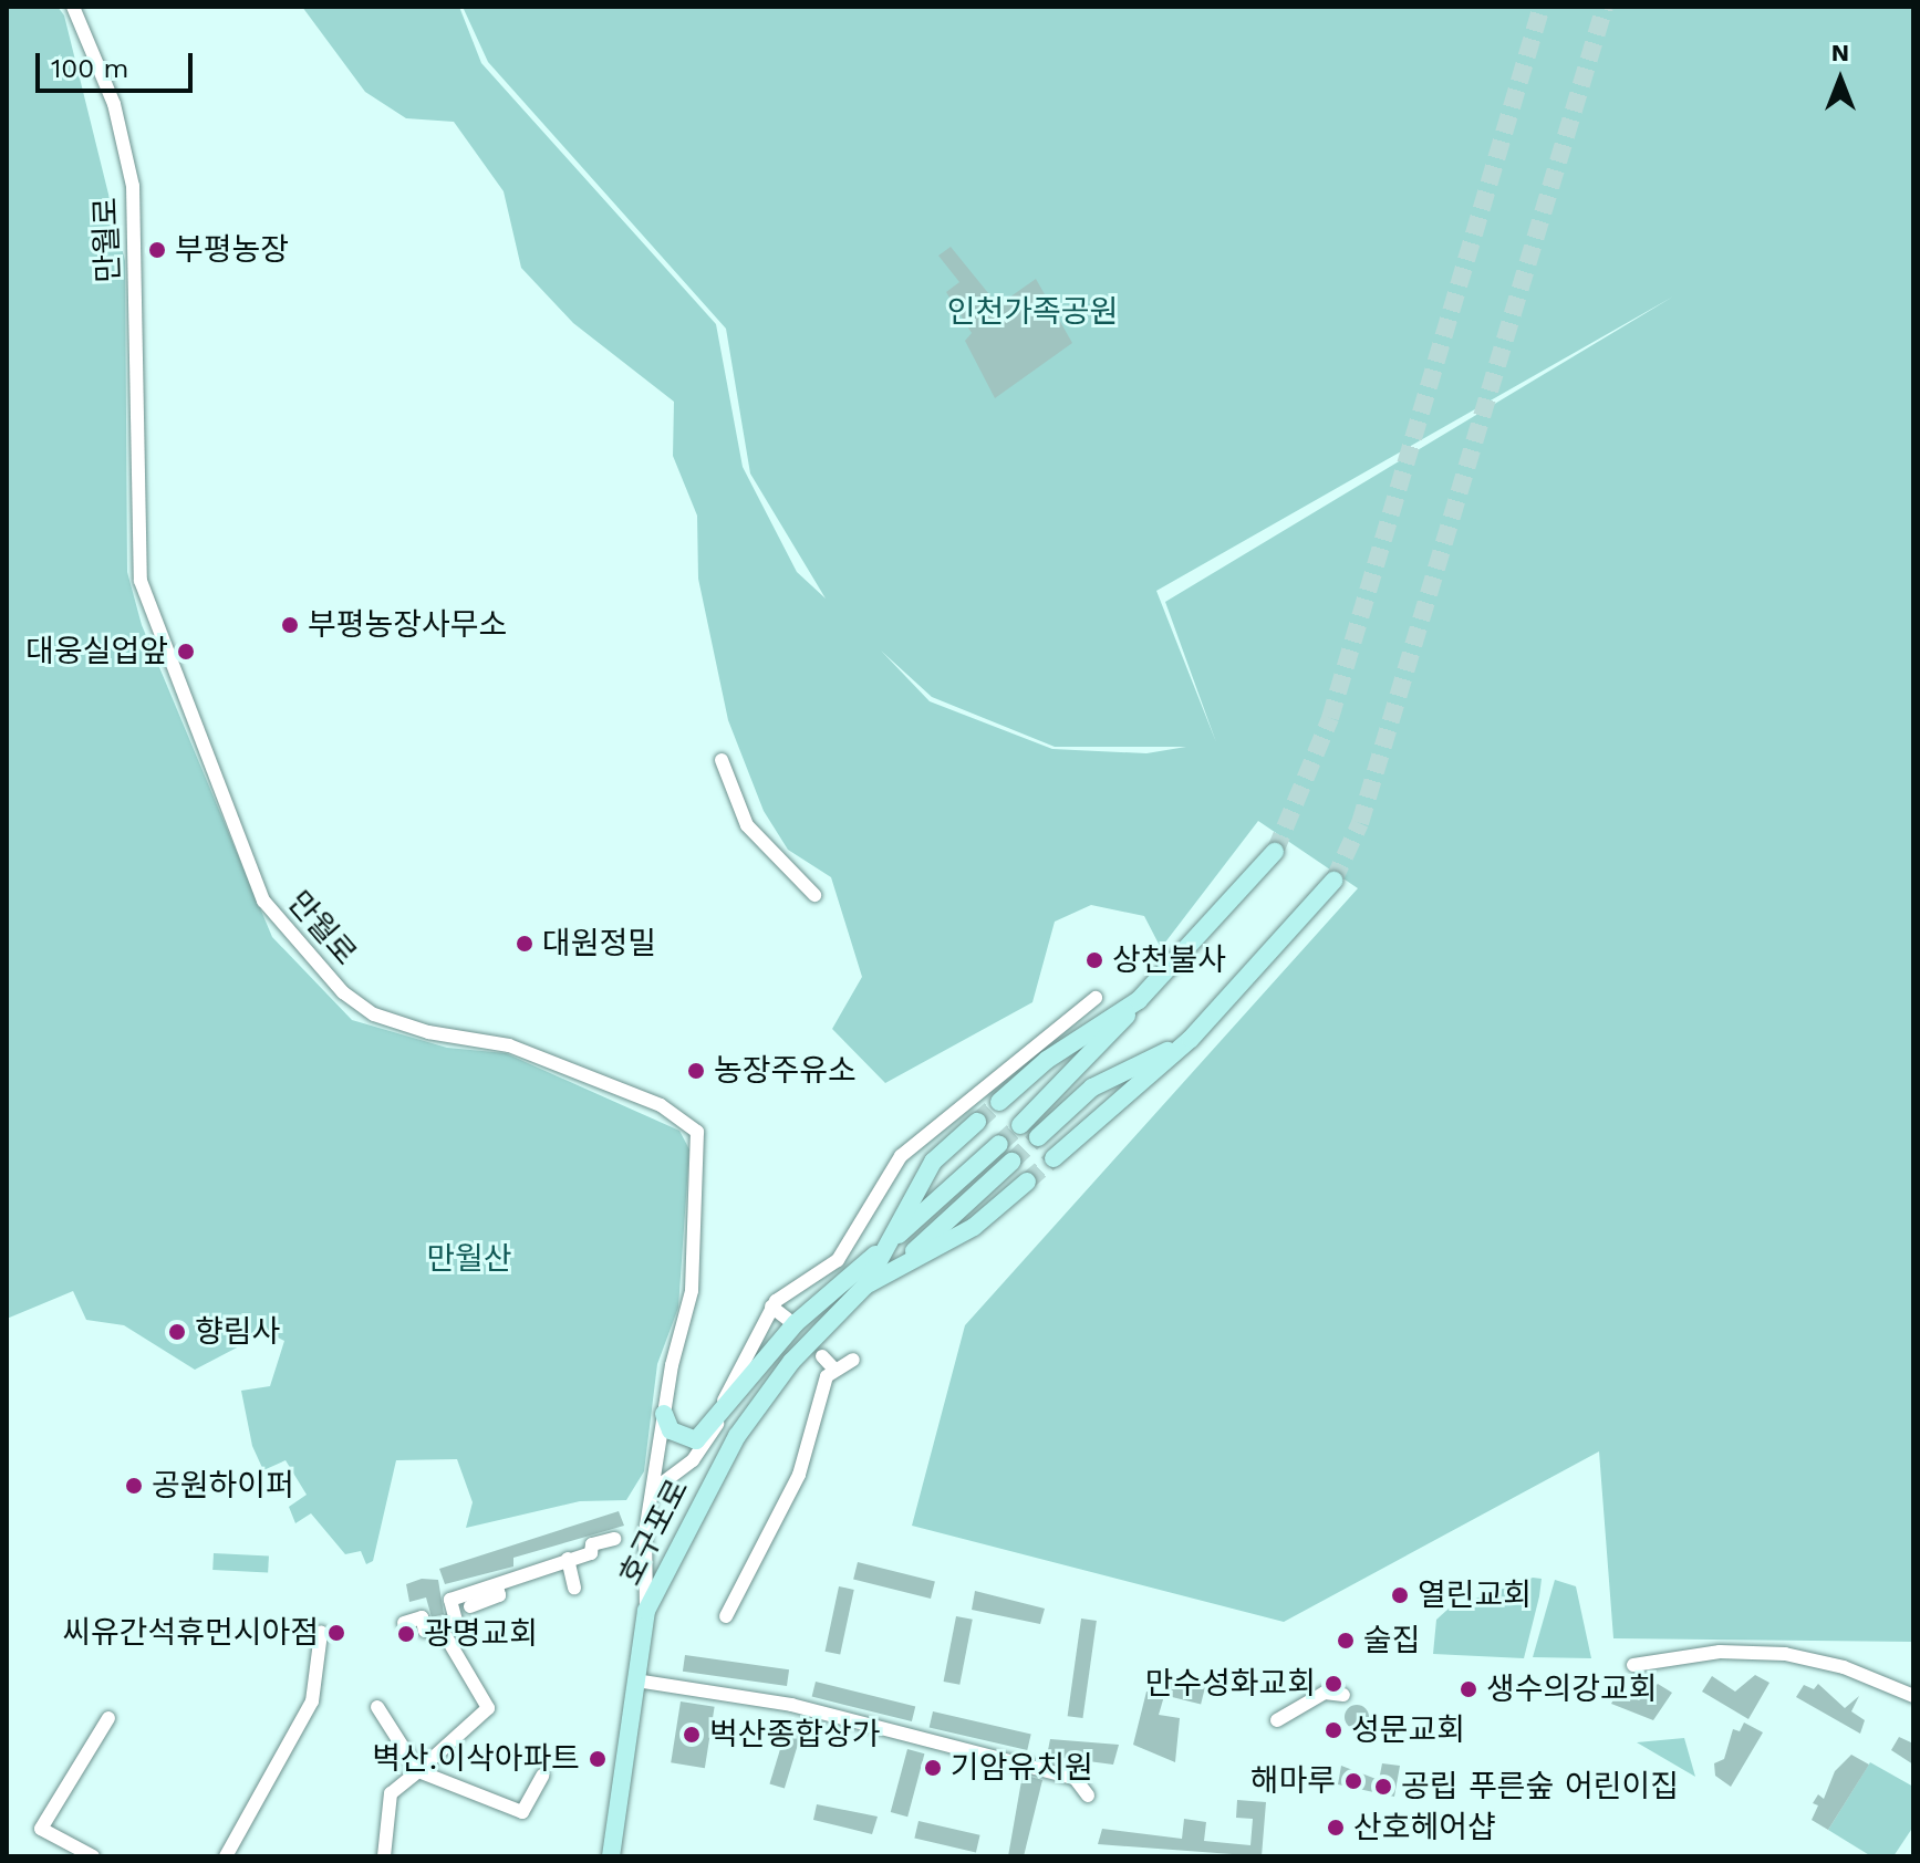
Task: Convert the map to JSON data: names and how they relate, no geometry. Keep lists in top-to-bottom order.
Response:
{
  "streets": {
    "main road": ["호구포로"],
    "street": ["만월로"]
  },
  "crossings": [
    ["만월로", "호구포로"]
  ],
  "parks": ["인천가족공원", "만월산"],
  "places": [
    "부평농장",
    "부평농장사무소",
    "대웅실업앞",
    "대원정밀",
    "상천불사",
    "농장주유소",
    "향림사",
    "공원하이퍼",
    "열린교회",
    "씨유간석휴먼시아점",
    "광명교회",
    "술집",
    "만수성화교회",
    "생수의강교회",
    "성문교회",
    "벅산종합상가",
    "벽산.이삭아파트",
    "기암유치원",
    "해마루",
    "공립 푸른숲 어린이집",
    "산호헤어샵"
  ],
  "scale_bar": "100 m",
  "north": "top"
}
